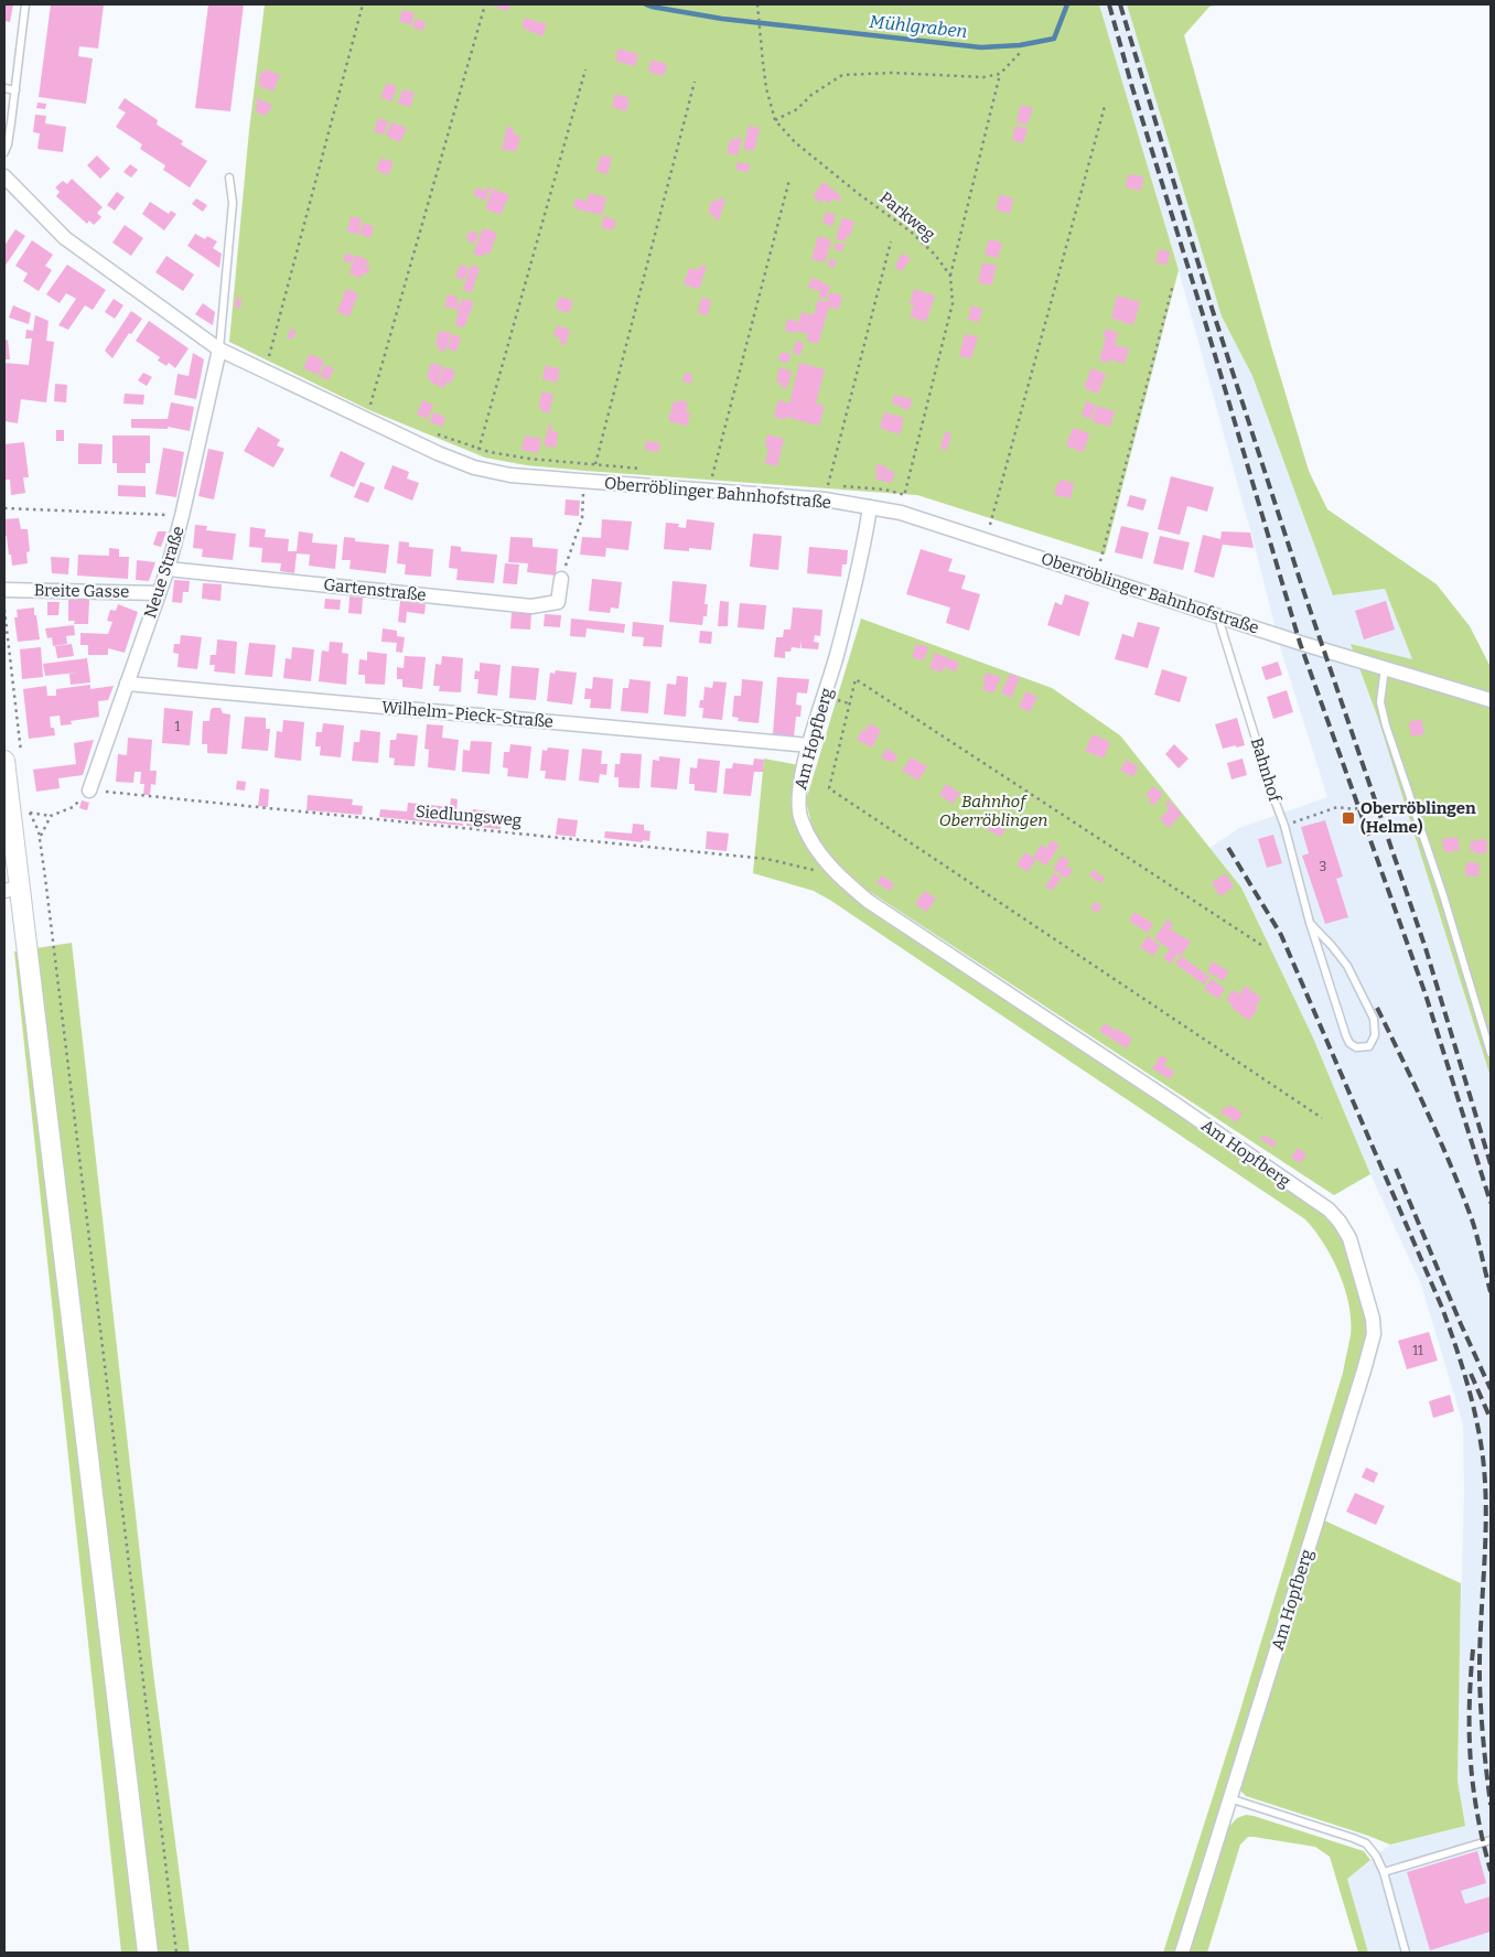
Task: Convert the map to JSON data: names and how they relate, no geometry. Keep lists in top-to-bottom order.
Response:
{
  "streets": {
    "street": [
      "Oberröblinger Bahnhofstraße",
      "Neue Straße",
      "Gartenstraße",
      "Breite Gasse",
      "Wilhelm-Pieck-Straße",
      "Am Hopfberg"
    ],
    "lane": ["Bahnhof"],
    "path": ["Parkweg", "Siedlungsweg"]
  },
  "crossings": [
    ["Oberröblinger Bahnhofstraße", "Neue Straße"],
    ["Oberröblinger Bahnhofstraße", "Am Hopfberg"],
    ["Oberröblinger Bahnhofstraße", "Bahnhof"],
    ["Neue Straße", "Gartenstraße"],
    ["Neue Straße", "Breite Gasse"],
    ["Neue Straße", "Wilhelm-Pieck-Straße"],
    ["Neue Straße", "Siedlungsweg"],
    ["Wilhelm-Pieck-Straße", "Am Hopfberg"]
  ],
  "water": ["Mühlgraben"],
  "parks": ["Bahnhof Oberröblingen"],
  "places": {
    "transit": ["Oberröblingen (Helme)"]
  },
  "house_numbers": ["1", "3", "11"]
}
